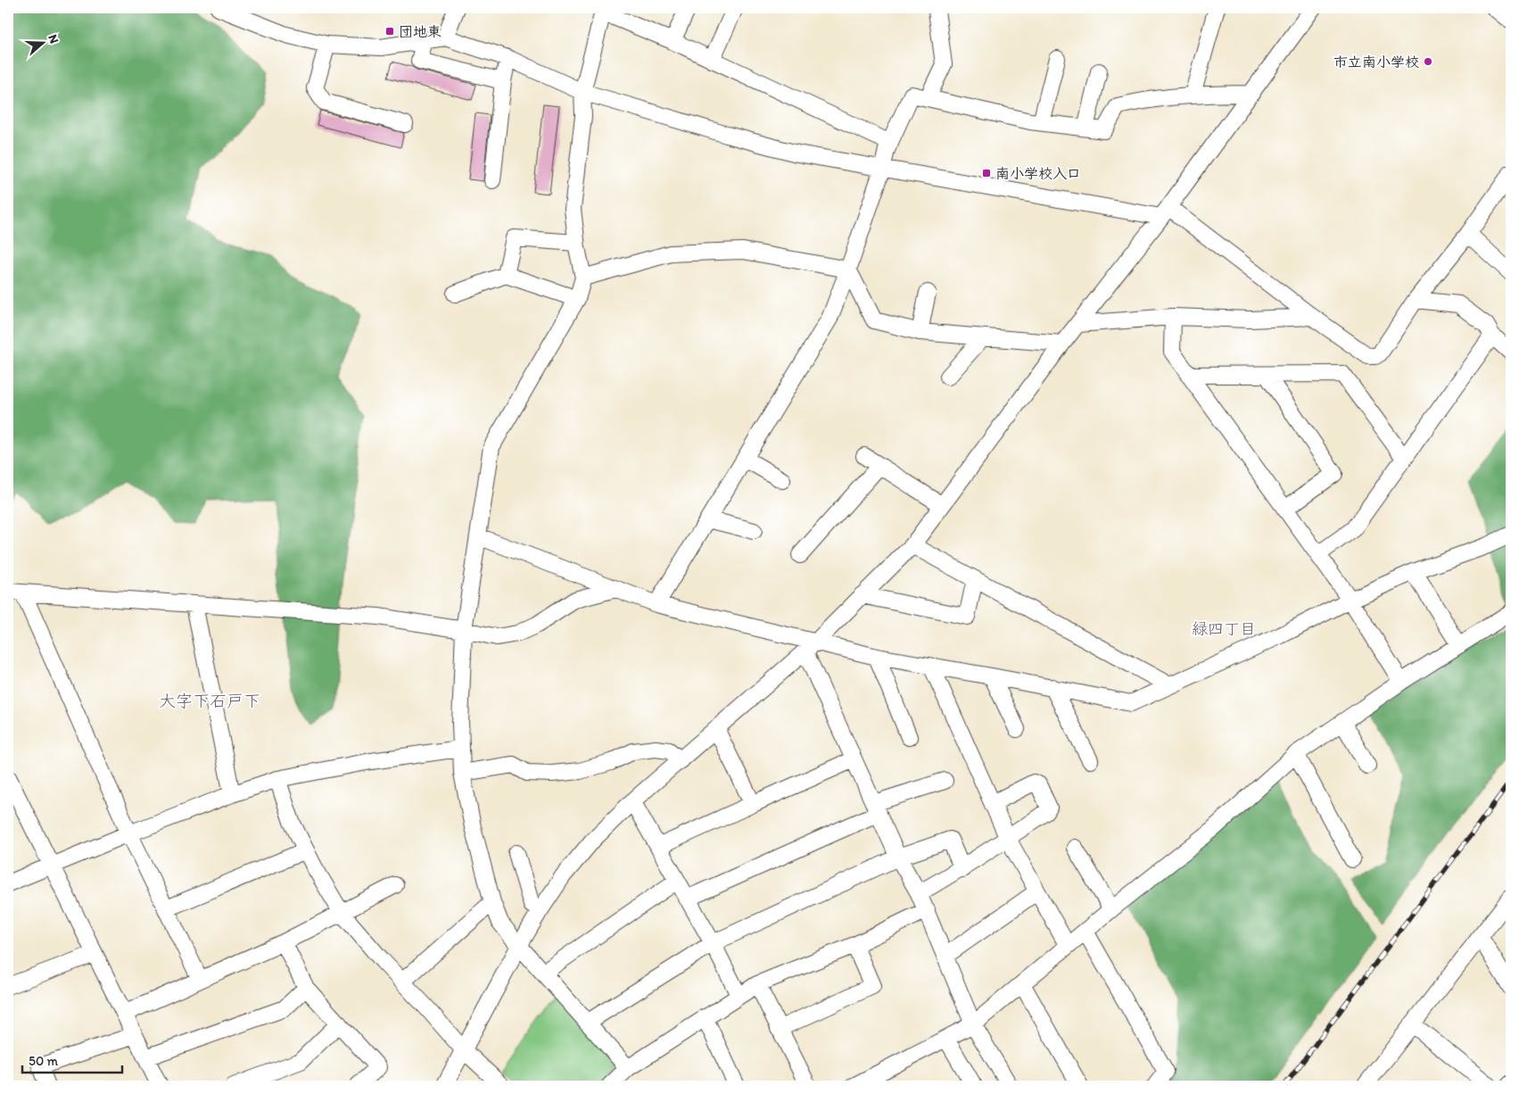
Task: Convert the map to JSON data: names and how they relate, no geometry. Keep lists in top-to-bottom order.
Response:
{
  "districts": ["緑四丁目", "大字下石戸下"],
  "places": {
    "transit": ["団地東", "南小学校入口"],
    "other": ["市立南小学校"]
  },
  "scale_bar": "50 m",
  "north": "right"
}
